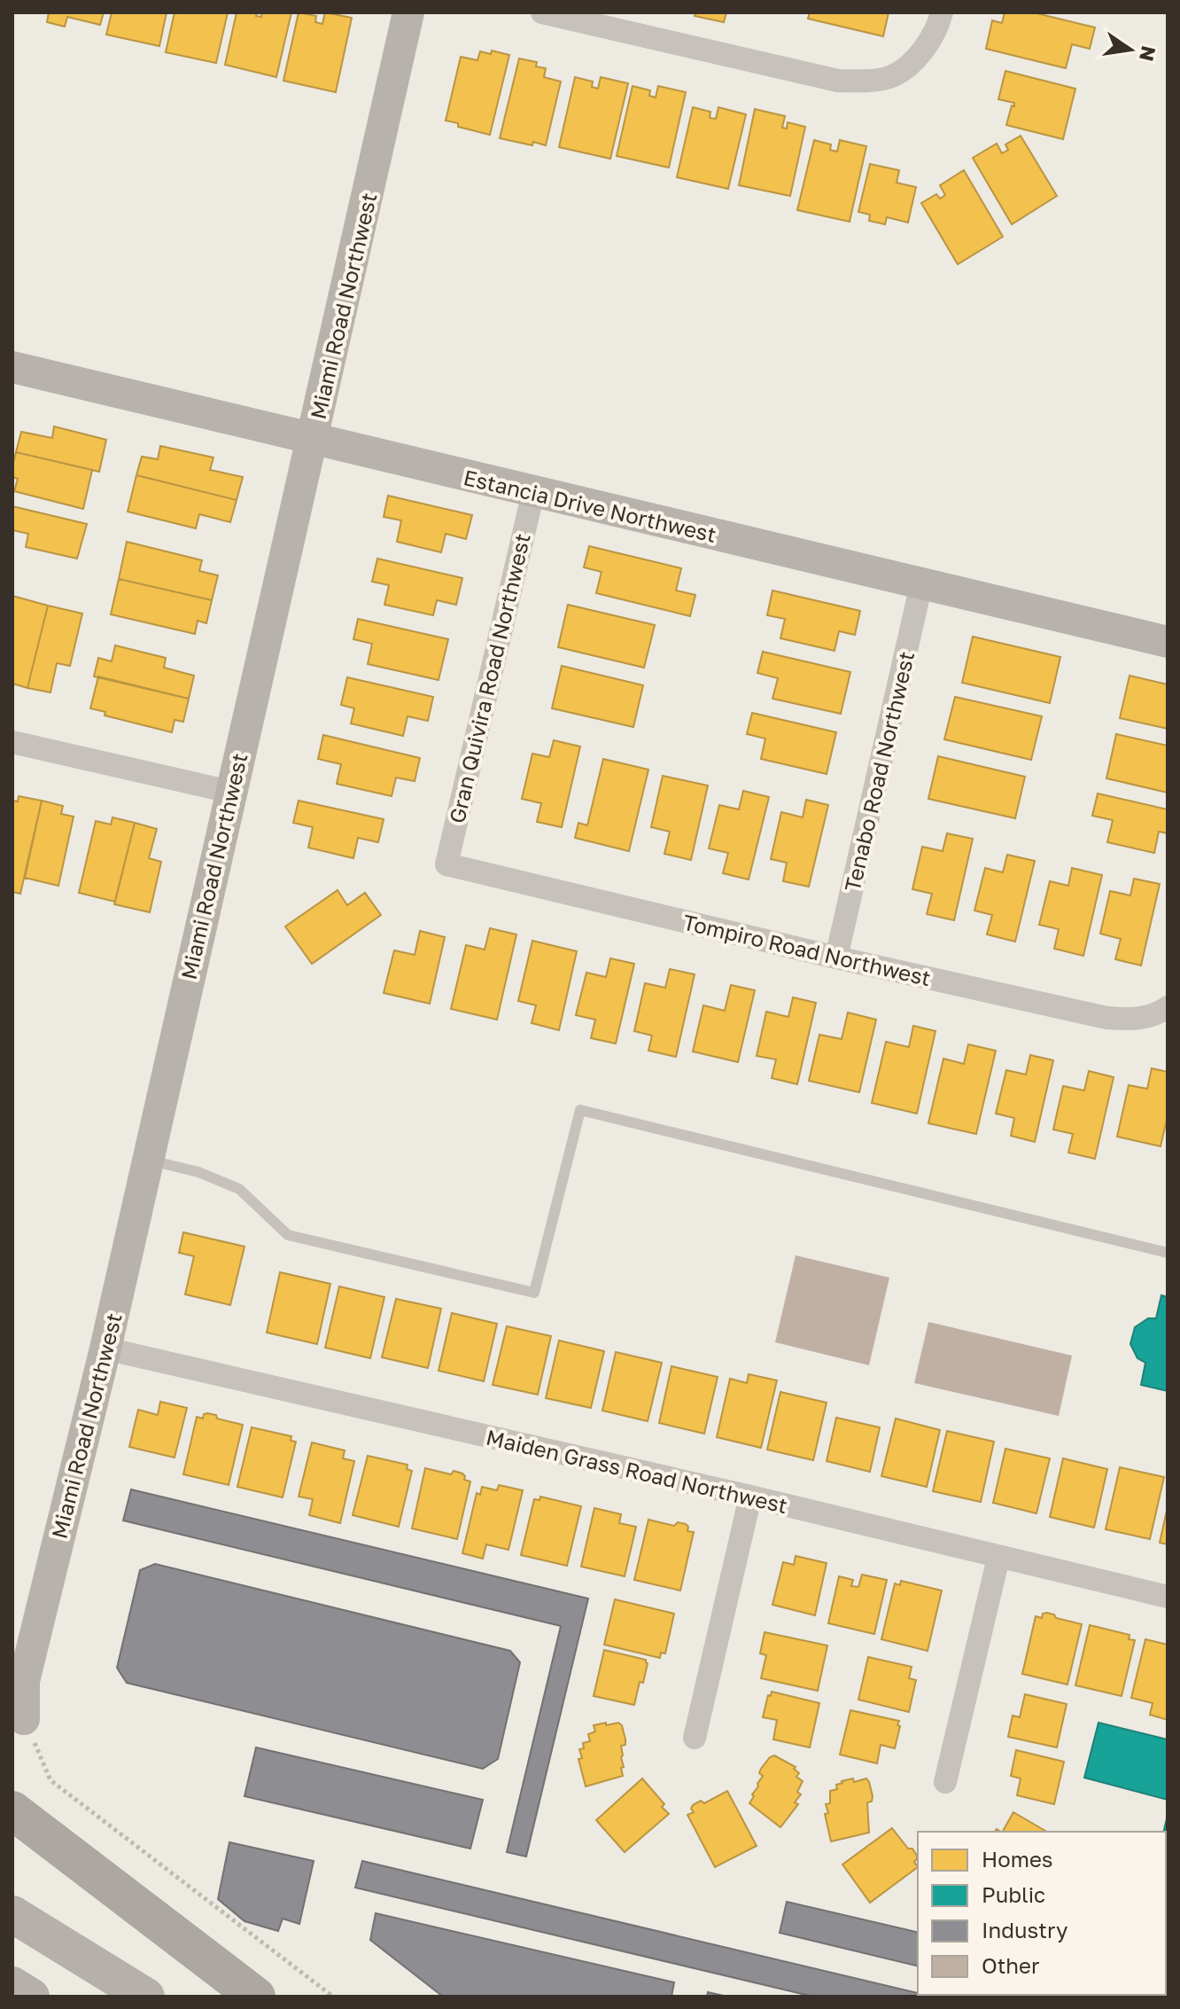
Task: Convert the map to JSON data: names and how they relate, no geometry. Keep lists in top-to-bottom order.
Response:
{
  "streets": {
    "street": [
      "Miami Road Northwest",
      "Estancia Drive Northwest",
      "Gran Quivira Road Northwest",
      "Tenabo Road Northwest",
      "Tompiro Road Northwest",
      "Maiden Grass Road Northwest"
    ]
  },
  "crossings": [
    ["Miami Road Northwest", "Estancia Drive Northwest"],
    ["Miami Road Northwest", "Maiden Grass Road Northwest"],
    ["Estancia Drive Northwest", "Gran Quivira Road Northwest"],
    ["Estancia Drive Northwest", "Tenabo Road Northwest"],
    ["Gran Quivira Road Northwest", "Tompiro Road Northwest"],
    ["Tenabo Road Northwest", "Tompiro Road Northwest"]
  ],
  "legend": [
    "Homes",
    "Public",
    "Industry",
    "Other"
  ],
  "north": "right"
}
